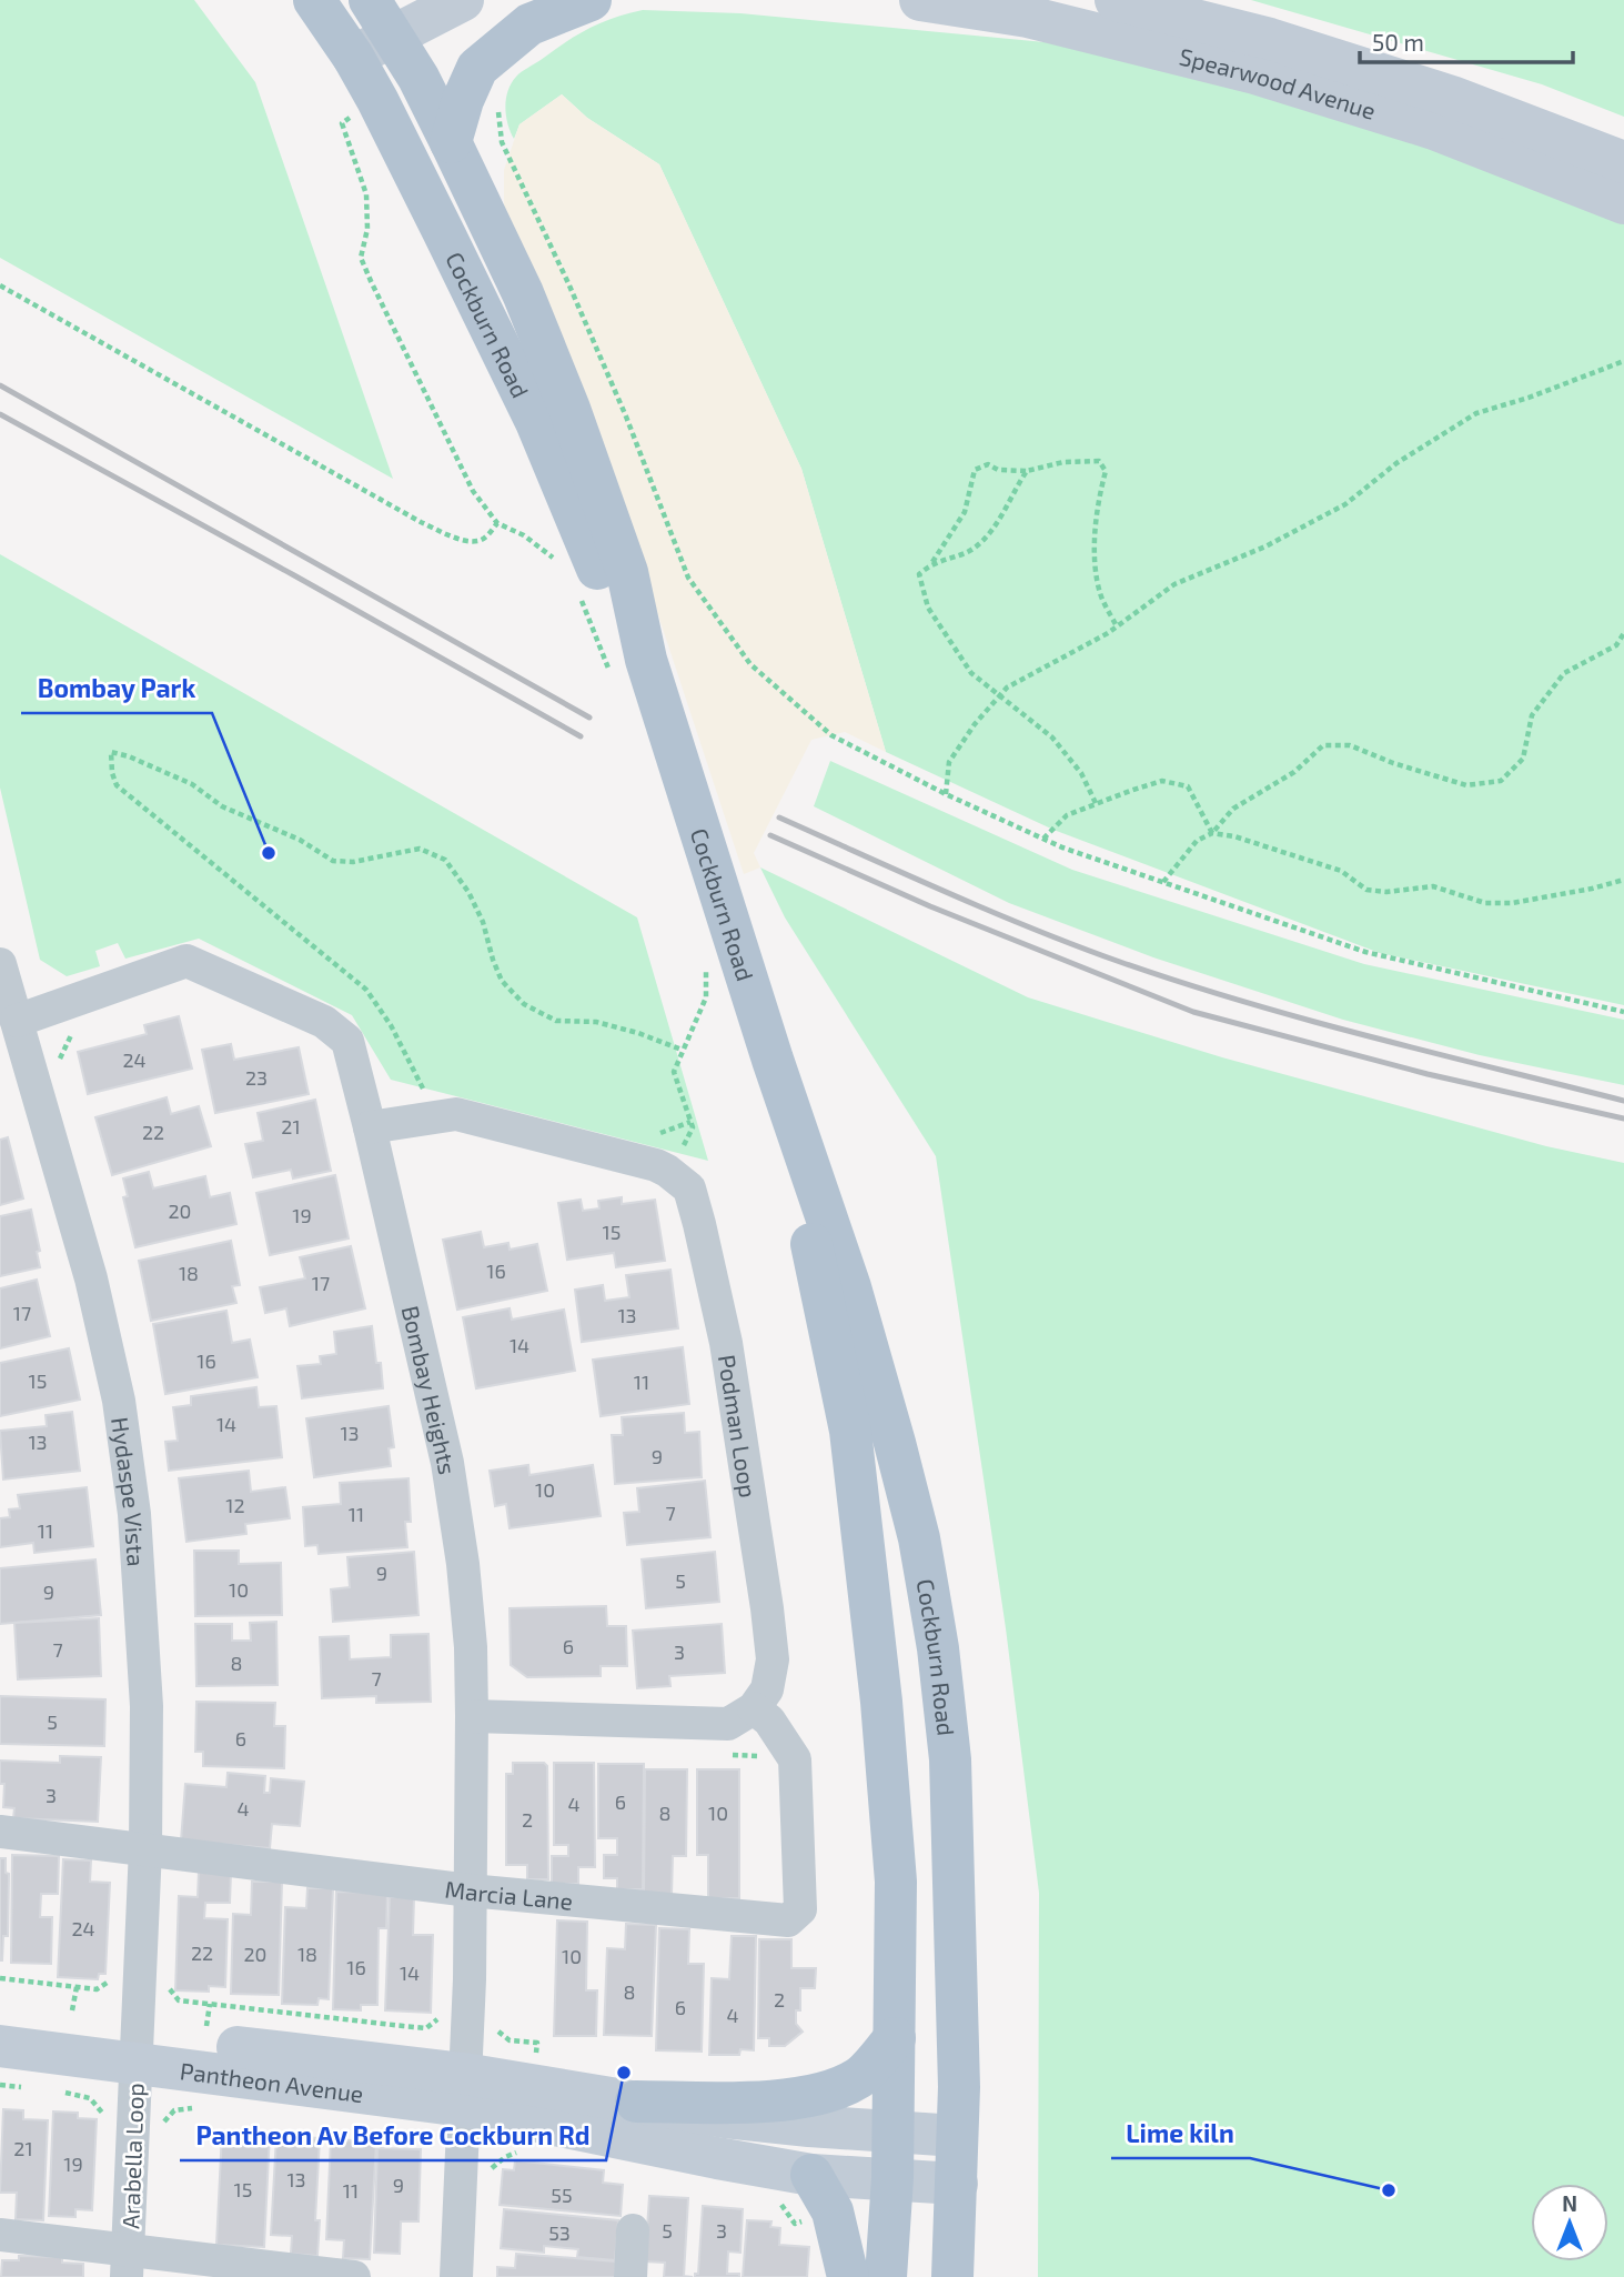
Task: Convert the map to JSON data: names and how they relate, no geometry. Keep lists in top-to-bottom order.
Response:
{
  "streets": {
    "main road": ["Spearwood Avenue", "Cockburn Road", "Pantheon Avenue"],
    "street": [
      "Bombay Heights",
      "Podman Loop",
      "Hydaspe Vista",
      "Marcia Lane",
      "Arabella Loop"
    ]
  },
  "crossings": [
    ["Cockburn Road", "Pantheon Avenue"],
    ["Bombay Heights", "Podman Loop"],
    ["Bombay Heights", "Hydaspe Vista"],
    ["Bombay Heights", "Marcia Lane"],
    ["Bombay Heights", "Pantheon Avenue"],
    ["Podman Loop", "Marcia Lane"],
    ["Hydaspe Vista", "Marcia Lane"],
    ["Hydaspe Vista", "Pantheon Avenue"],
    ["Hydaspe Vista", "Arabella Loop"],
    ["Pantheon Avenue", "Arabella Loop"]
  ],
  "places": ["Bombay Park", "Pantheon Av Before Cockburn Rd", "Lime kiln"],
  "house_numbers": [
    "24",
    "23",
    "21",
    "22",
    "20",
    "19",
    "15",
    "16",
    "18",
    "17",
    "17",
    "13",
    "14",
    "16",
    "15",
    "11",
    "14",
    "13",
    "13",
    "9",
    "10",
    "12",
    "7",
    "11",
    "11",
    "9",
    "5",
    "10",
    "9",
    "6",
    "7",
    "3",
    "8",
    "7",
    "5",
    "6",
    "3",
    "6",
    "4",
    "4",
    "8",
    "10",
    "2",
    "24",
    "22",
    "20",
    "18",
    "10",
    "16",
    "14",
    "8",
    "2",
    "6",
    "4",
    "21",
    "19",
    "13",
    "9",
    "15",
    "11",
    "55",
    "5",
    "3",
    "53"
  ],
  "scale_bar": "50 m",
  "north": "top"
}
